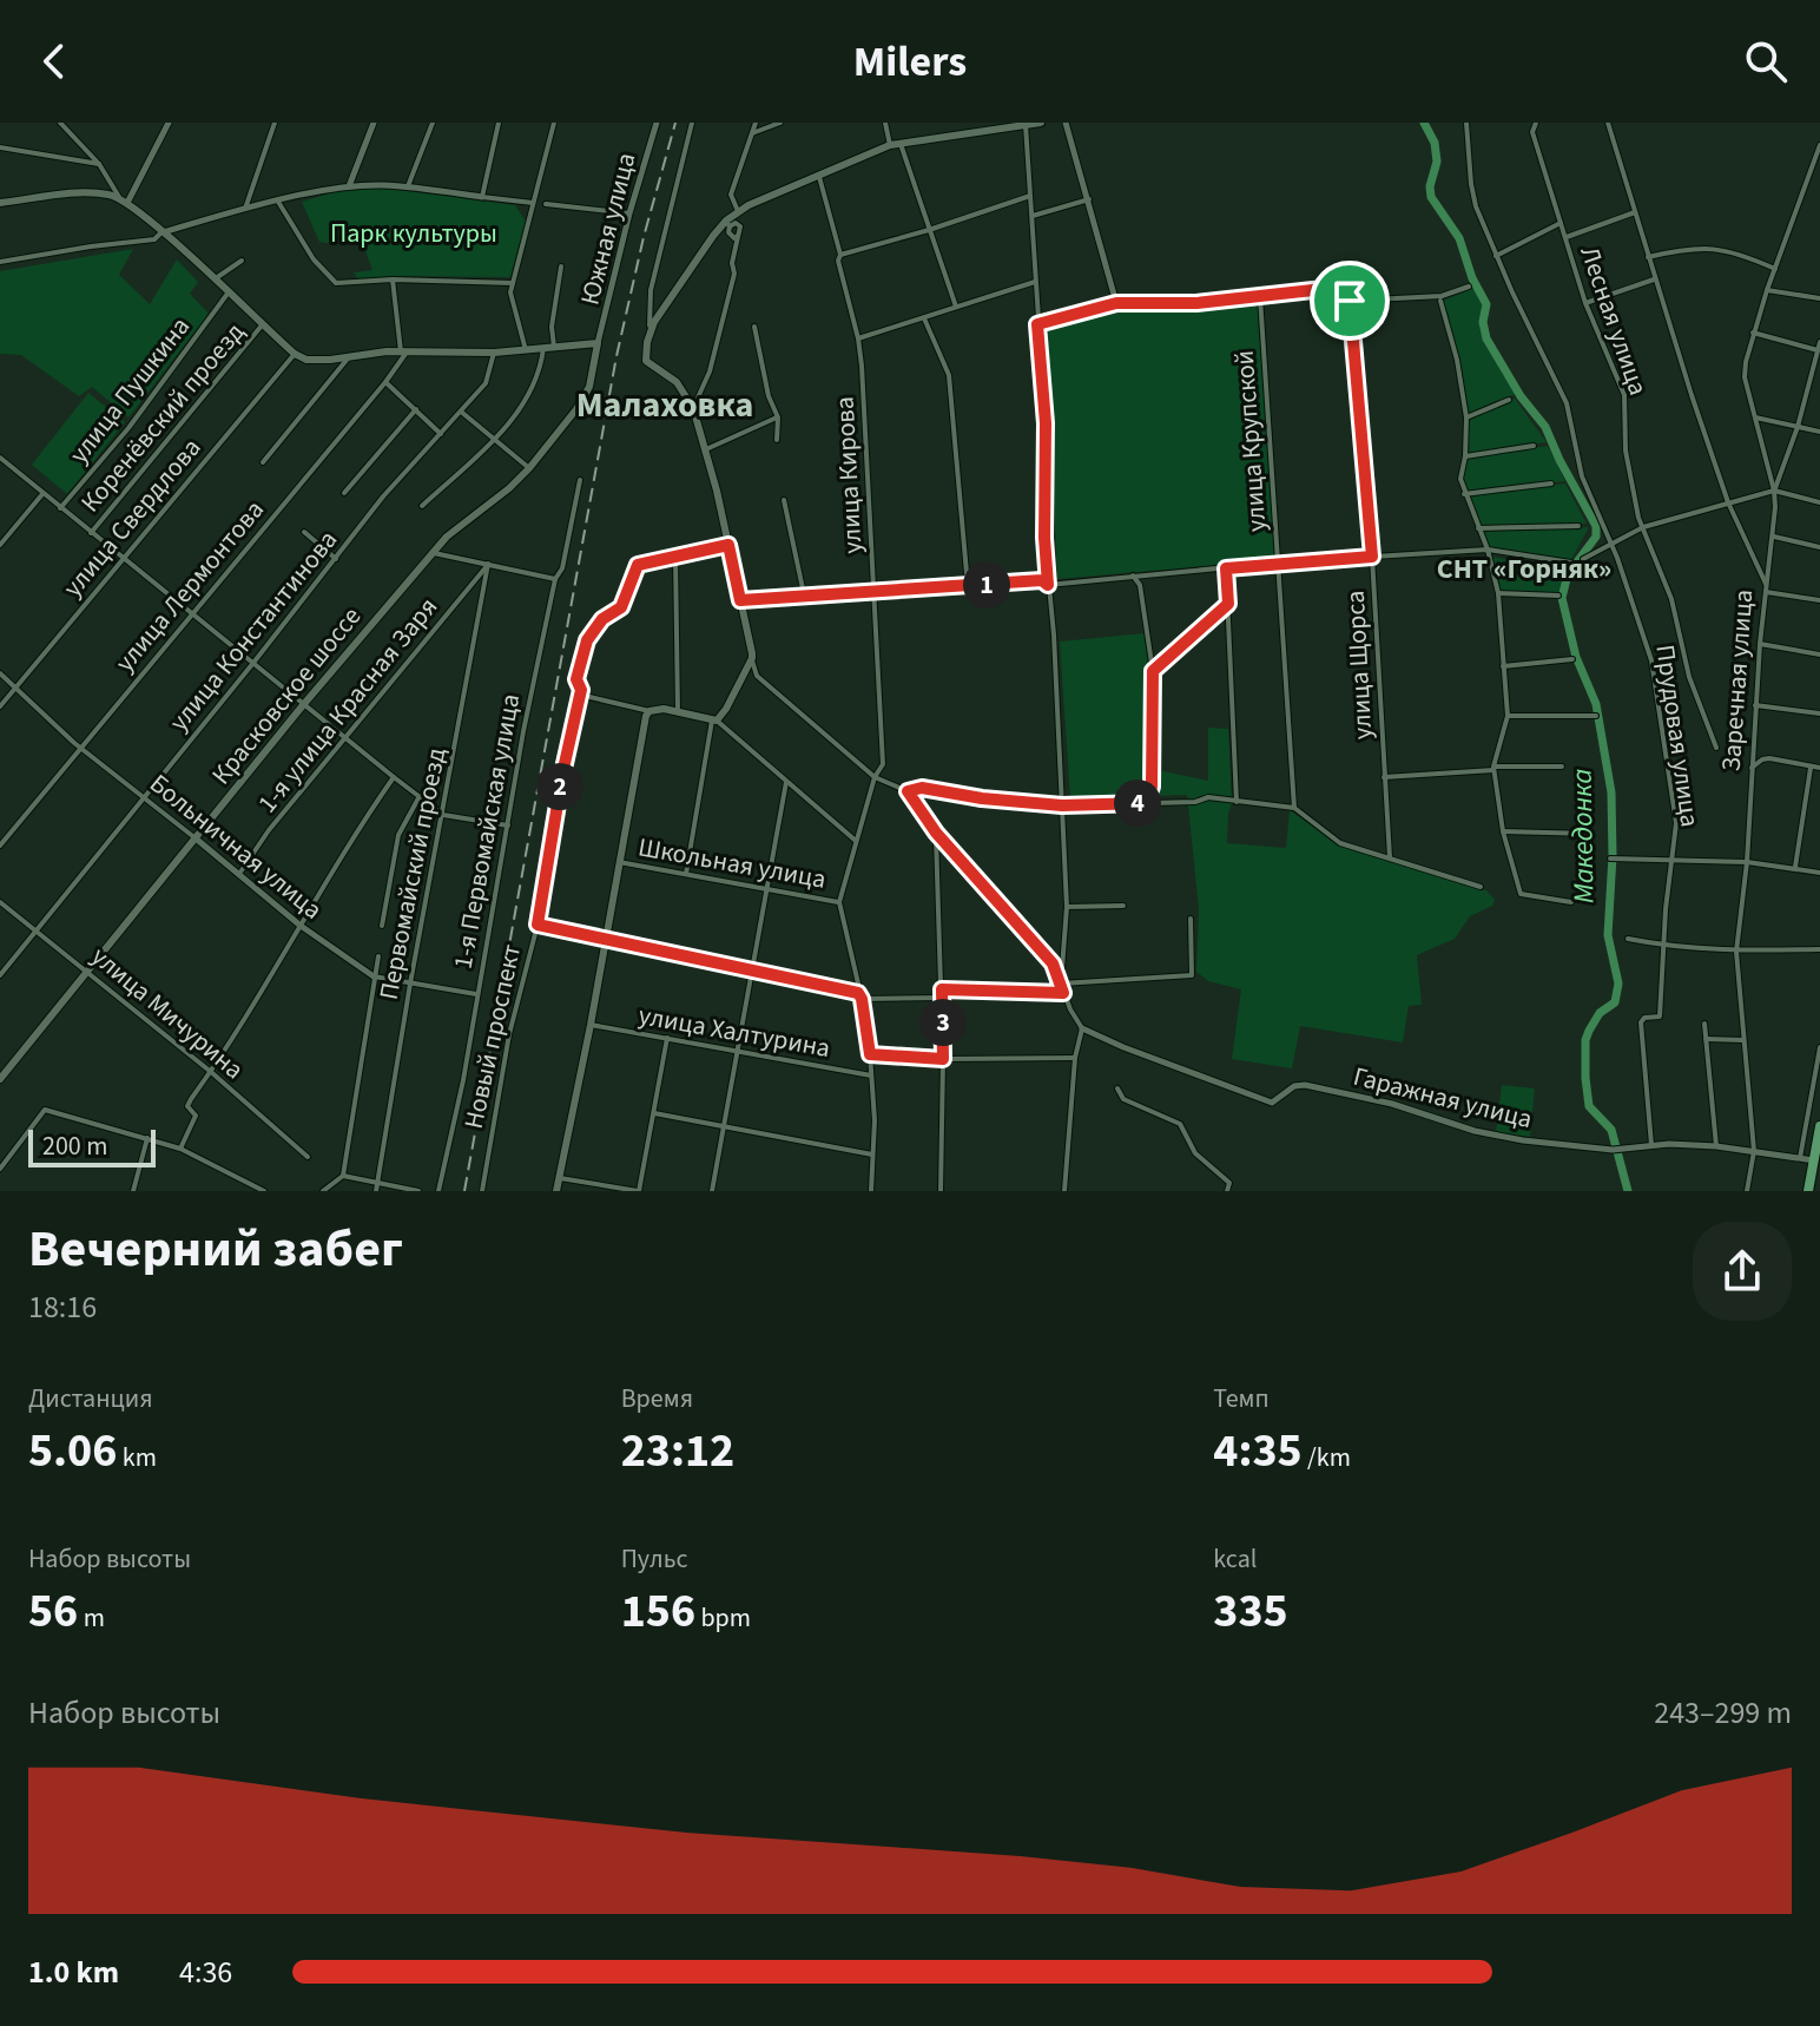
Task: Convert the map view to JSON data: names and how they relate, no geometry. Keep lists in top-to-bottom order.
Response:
{
  "streets": {
    "main road": ["Красковское шоссе"],
    "street": [
      "Южная улица",
      "Лесная улица",
      "улица Пушкина",
      "Коренёвский проезд",
      "улица Крупской",
      "улица Кирова",
      "улица Свердлова",
      "улица Лермонтова",
      "улица Константинова",
      "улица Щорса",
      "Заречная улица",
      "1-я улица Красная Заря",
      "Прудовая улица",
      "1-я Первомайская улица",
      "Больничная улица",
      "Школьная улица",
      "Первомайский проезд",
      "улица Мичурина",
      "улица Халтурина",
      "Новый проспект",
      "Гаражная улица"
    ]
  },
  "crossings": [
    ["Южная улица", "Красковское шоссе"],
    ["улица Кирова", "Школьная улица"],
    ["улица Свердлова", "Больничная улица"],
    ["улица Лермонтова", "Больничная улица"],
    ["улица Константинова", "Больничная улица"],
    ["улица Константинова", "улица Мичурина"],
    ["Заречная улица", "Гаражная улица"],
    ["Красковское шоссе", "Больничная улица"],
    ["Красковское шоссе", "улица Мичурина"],
    ["1-я улица Красная Заря", "Больничная улица"],
    ["1-я улица Красная Заря", "Первомайский проезд"],
    ["Прудовая улица", "Гаражная улица"],
    ["1-я Первомайская улица", "Больничная улица"],
    ["Больничная улица", "Первомайский проезд"]
  ],
  "districts": ["Малаховка", "СНТ «Горняк»"],
  "water": ["Македонка"],
  "parks": ["Парк культуры"],
  "scale_bar": "200 m",
  "page": {
    "header": "Milers",
    "pins": [
      "1",
      "2",
      "4",
      "3"
    ],
    "scale": "200 m",
    "heading": ["Вечерний забег", "18:16"],
    "stats": [
      ["Дистанция", "5.06 km"],
      ["Время", "23:12"],
      ["Темп", "4:35 /km"],
      ["Набор высоты", "56 m"],
      ["Пульс", "156 bpm"],
      ["kcal", "335"]
    ],
    "chart": ["Набор высоты", "243–299 m"],
    "list": [
      {
        "name": "1.0 km",
        "note": "4:36"
      }
    ]
  }
}
